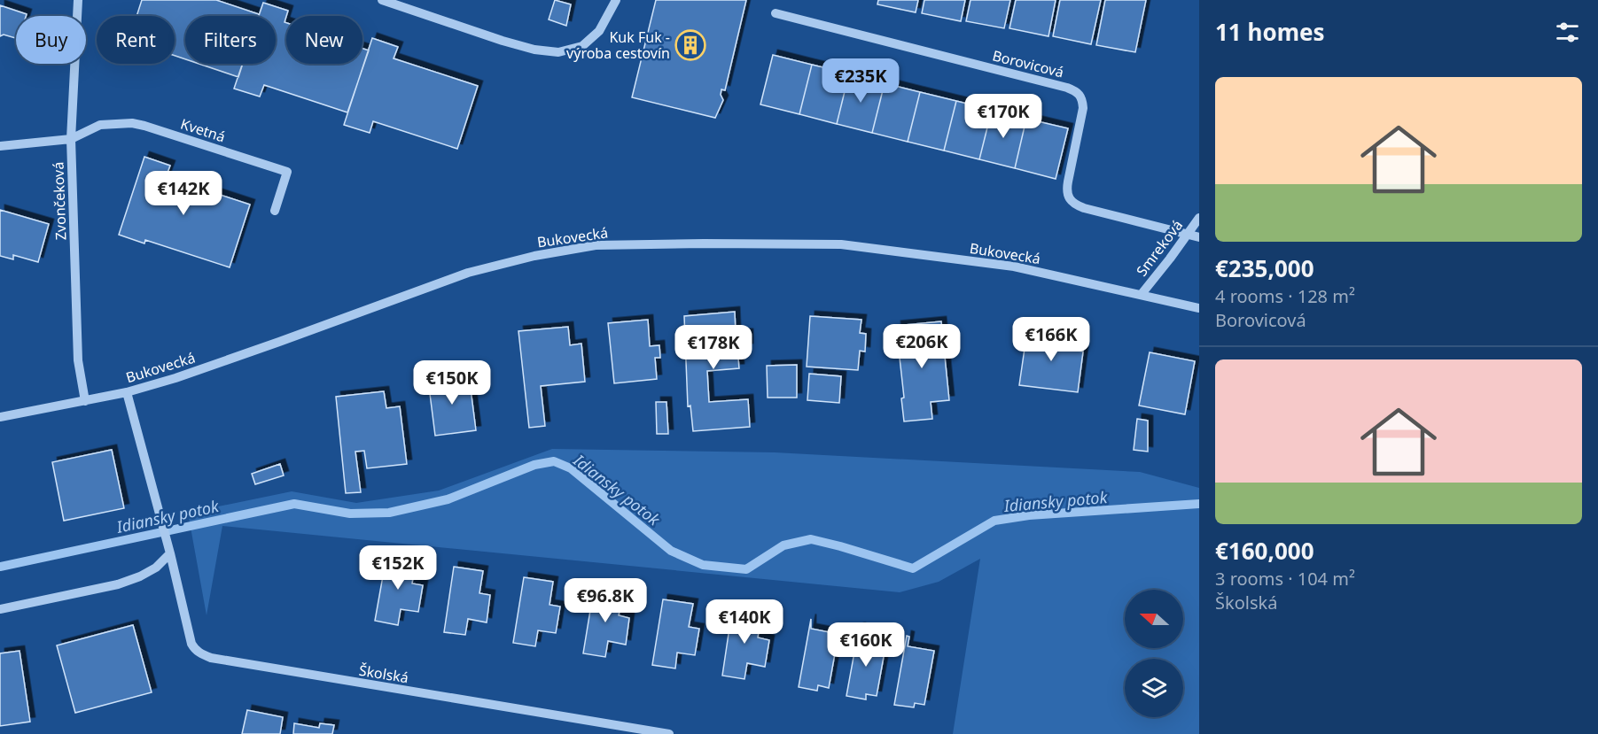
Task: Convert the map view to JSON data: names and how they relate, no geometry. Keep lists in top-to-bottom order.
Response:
{
  "streets": {
    "street": [
      "Borovicová",
      "Kvetná",
      "Zvončeková",
      "Bukovecká",
      "Smreková",
      "Školská"
    ]
  },
  "crossings": [
    ["Borovicová", "Smreková"],
    ["Kvetná", "Zvončeková"],
    ["Zvončeková", "Bukovecká"],
    ["Bukovecká", "Smreková"],
    ["Bukovecká", "Školská"]
  ],
  "water": ["Idiansky potok"],
  "places": {
    "building": ["Kuk Fuk - výroba cestovín"]
  },
  "north": "left",
  "page": {
    "heading": "11 homes",
    "chip": [
      "Buy",
      "Rent",
      "Filters",
      "New"
    ],
    "price": [
      "€235K",
      "€170K",
      "€142K",
      "€166K",
      "€206K",
      "€178K",
      "€150K",
      "€152K",
      "€96.8K",
      "€140K",
      "€160K"
    ],
    "list": [
      {
        "name": "€235,000",
        "note": "4 rooms · 128 m² · Borovicová"
      },
      {
        "name": "€160,000",
        "note": "3 rooms · 104 m² · Školská"
      }
    ]
  }
}
